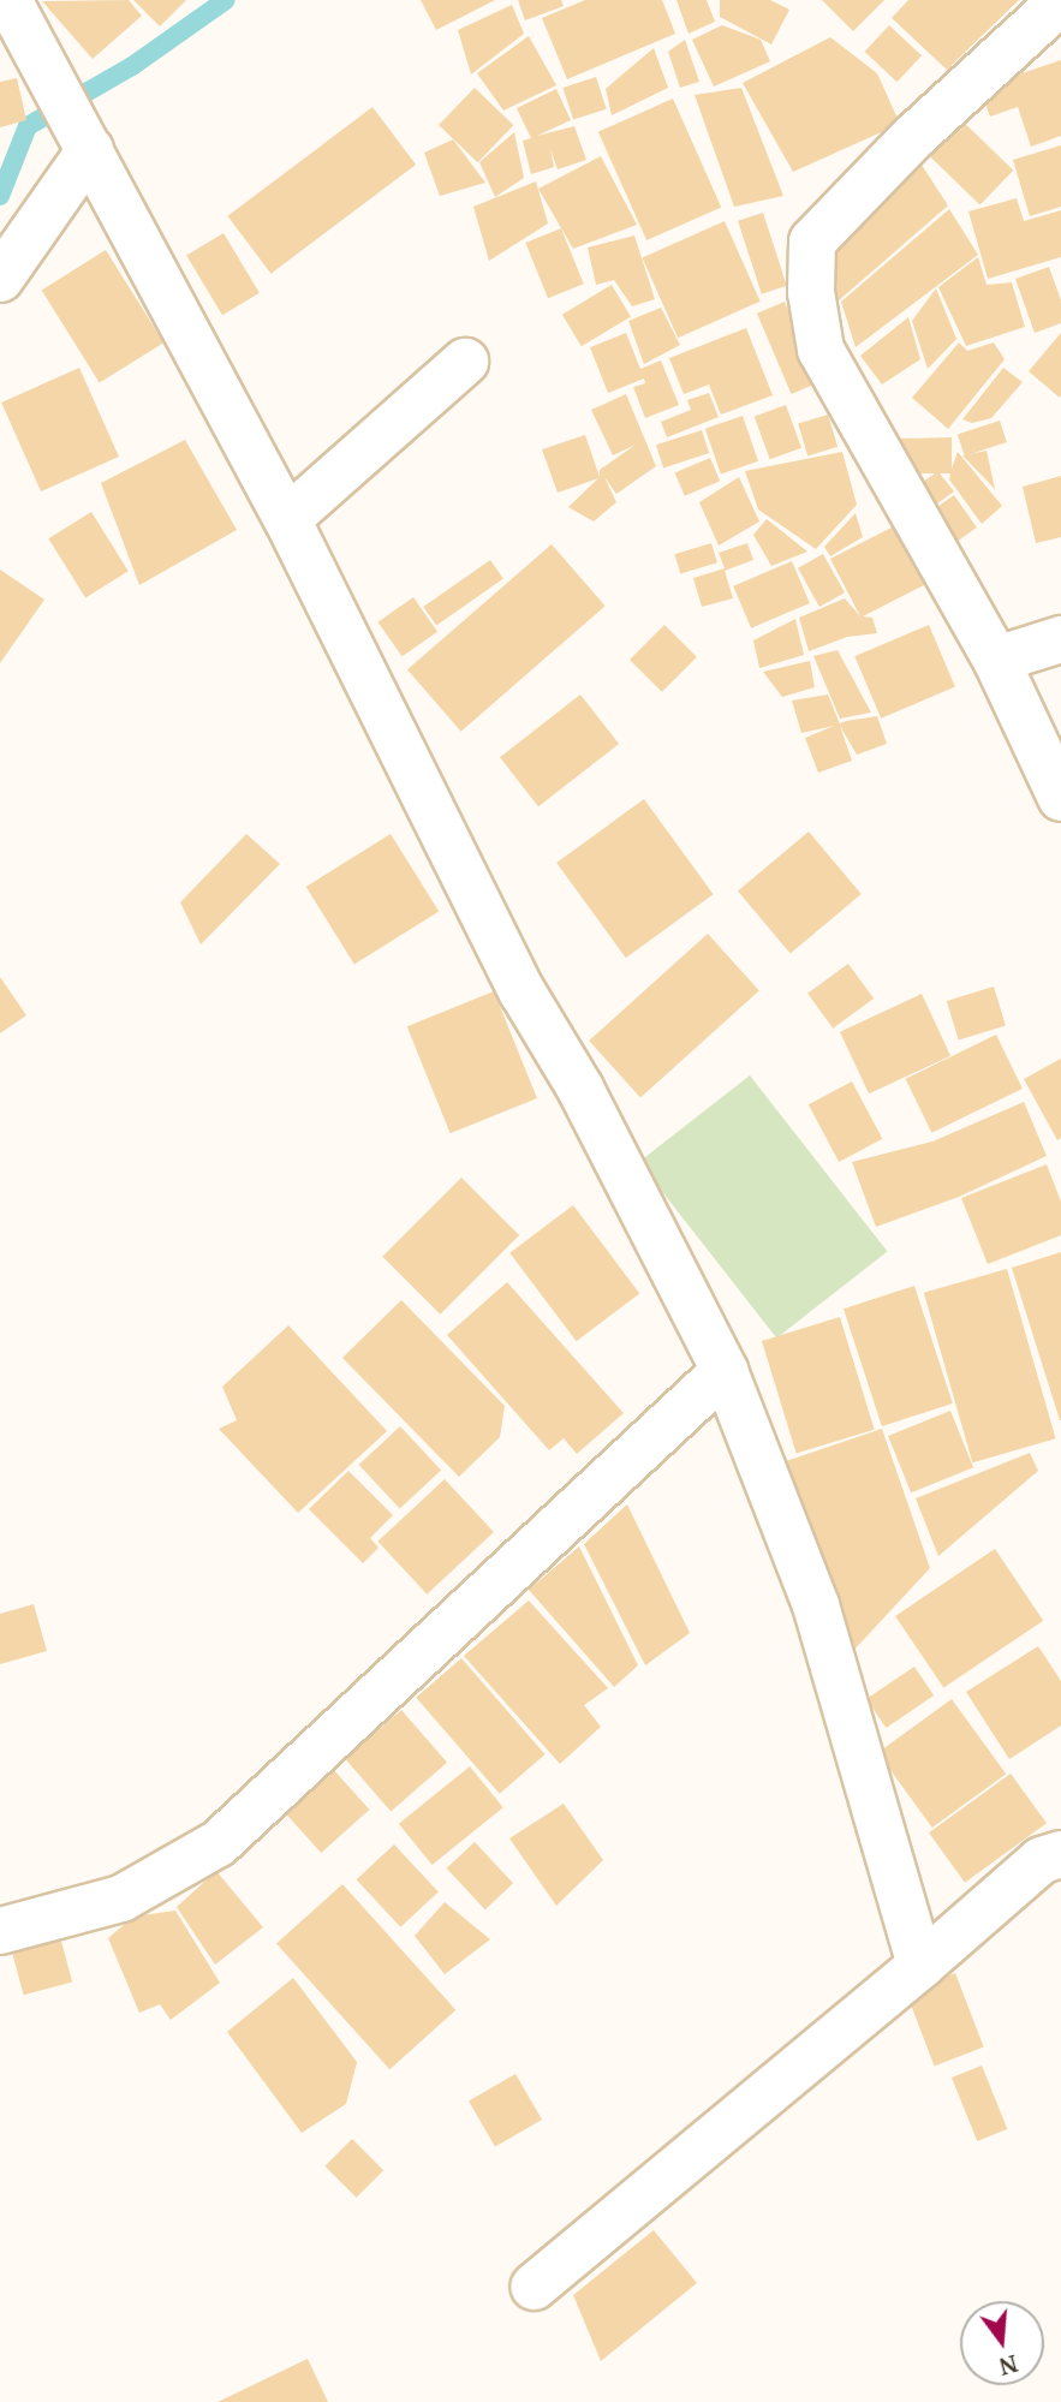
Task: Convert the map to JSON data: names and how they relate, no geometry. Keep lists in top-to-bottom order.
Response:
{
  "north": "bottom"
}
